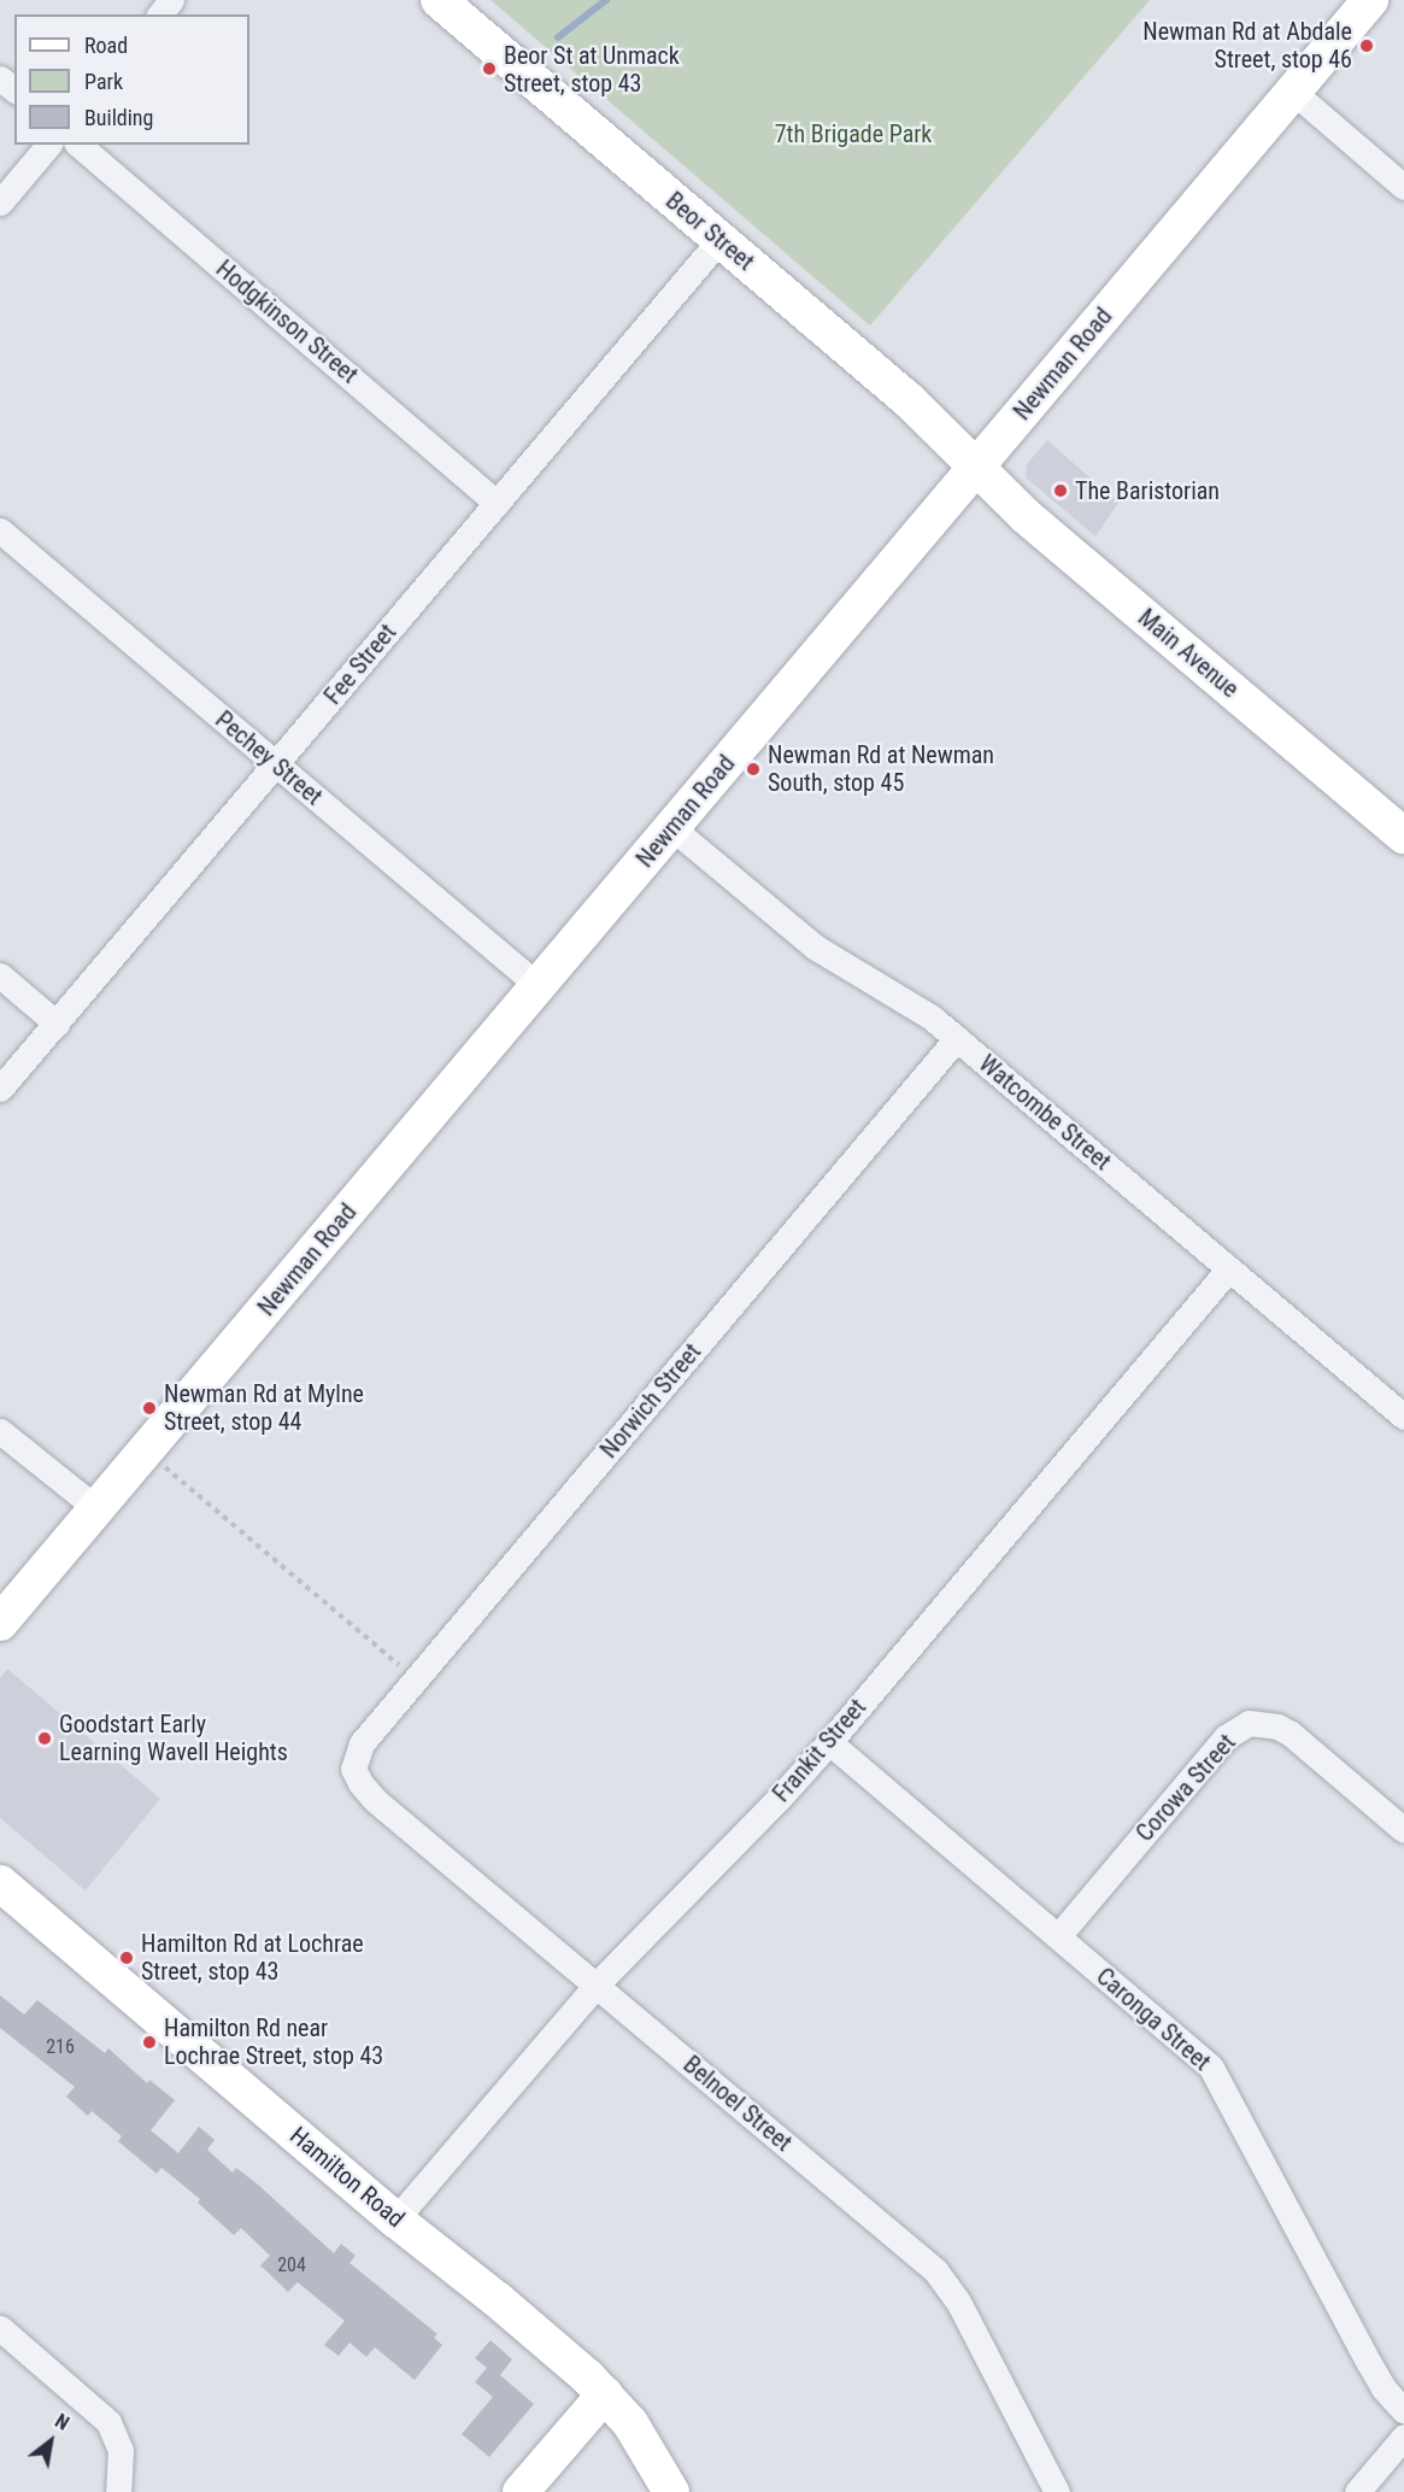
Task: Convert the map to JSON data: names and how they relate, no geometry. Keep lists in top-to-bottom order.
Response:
{
  "streets": {
    "main road": [
      "Beor Street",
      "Newman Road",
      "Main Avenue",
      "Hamilton Road"
    ],
    "street": [
      "Hodgkinson Street",
      "Fee Street",
      "Pechey Street",
      "Watcombe Street",
      "Norwich Street",
      "Frankit Street",
      "Corowa Street",
      "Caronga Street",
      "Belnoel Street"
    ]
  },
  "crossings": [
    ["Beor Street", "Newman Road"],
    ["Beor Street", "Main Avenue"],
    ["Beor Street", "Fee Street"],
    ["Hodgkinson Street", "Fee Street"],
    ["Newman Road", "Main Avenue"],
    ["Newman Road", "Pechey Street"],
    ["Newman Road", "Watcombe Street"],
    ["Fee Street", "Pechey Street"],
    ["Watcombe Street", "Norwich Street"],
    ["Watcombe Street", "Frankit Street"],
    ["Norwich Street", "Belnoel Street"],
    ["Frankit Street", "Caronga Street"],
    ["Frankit Street", "Belnoel Street"],
    ["Frankit Street", "Hamilton Road"],
    ["Corowa Street", "Caronga Street"]
  ],
  "parks": ["7th Brigade Park"],
  "places": [
    "Newman Rd at Abdale Street, stop 46",
    "Beor St at Unmack Street, stop 43",
    "The Baristorian",
    "Newman Rd at Newman South, stop 45",
    "Newman Rd at Mylne Street, stop 44",
    "Goodstart Early Learning Wavell Heights",
    "Hamilton Rd at Lochrae Street, stop 43",
    "Hamilton Rd near Lochrae Street, stop 43"
  ],
  "house_numbers": ["216", "204"],
  "legend": ["Road", "Park", "Building"],
  "north": "top right"
}
